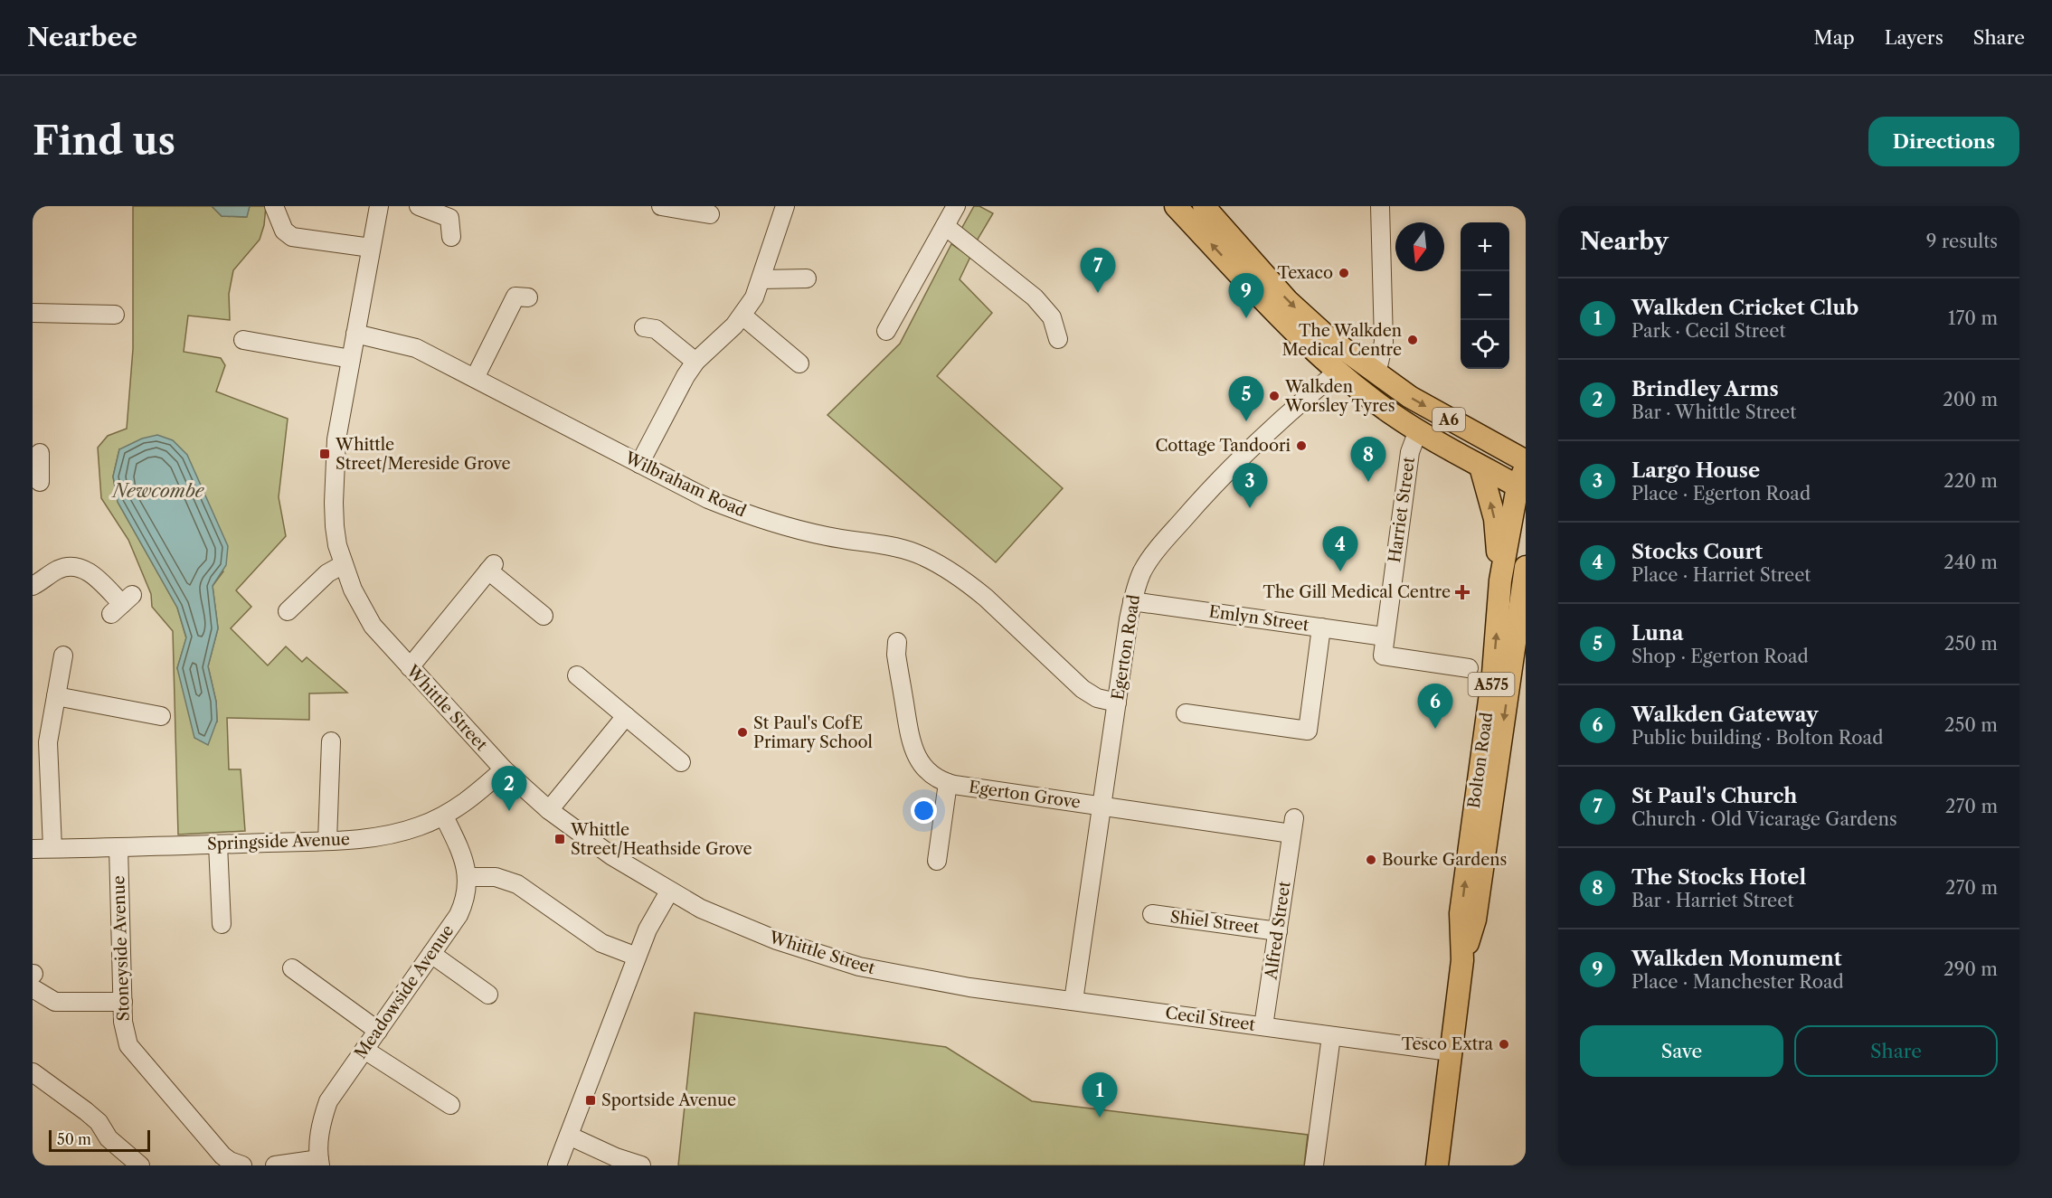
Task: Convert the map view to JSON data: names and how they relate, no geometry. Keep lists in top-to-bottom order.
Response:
{
  "streets": {
    "main road": ["A6", "A575", "Bolton Road"],
    "street": [
      "Wilbraham Road",
      "Harriet Street",
      "Emlyn Street",
      "Egerton Road",
      "Whittle Street",
      "Egerton Grove",
      "Springside Avenue",
      "Shiel Street",
      "Alfred Street",
      "Stoneyside Avenue",
      "Meadowside Avenue",
      "Cecil Street"
    ]
  },
  "crossings": [
    ["A6", "Harriet Street"],
    ["A6", "Egerton Road"],
    ["A6", "A575"],
    ["A6", "Bolton Road"],
    ["Wilbraham Road", "Egerton Road"],
    ["Wilbraham Road", "Whittle Street"],
    ["Harriet Street", "Emlyn Street"],
    ["Emlyn Street", "Egerton Road"],
    ["Egerton Road", "Egerton Grove"],
    ["Egerton Road", "Alfred Street"],
    ["Egerton Road", "Cecil Street"],
    ["A575", "Bolton Road"],
    ["Whittle Street", "Springside Avenue"],
    ["Whittle Street", "Cecil Street"],
    ["Bolton Road", "Cecil Street"],
    ["Egerton Grove", "Alfred Street"],
    ["Springside Avenue", "Stoneyside Avenue"],
    ["Springside Avenue", "Meadowside Avenue"],
    ["Shiel Street", "Alfred Street"],
    ["Alfred Street", "Cecil Street"]
  ],
  "water": ["Newcombe"],
  "places": {
    "other": [
      "Texaco",
      "The Walkden Medical Centre",
      "Walkden Worsley Tyres",
      "Cottage Tandoori",
      "St Paul's CofE Primary School",
      "Bourke Gardens",
      "Tesco Extra"
    ],
    "transit": ["Whittle Street/Mereside Grove", "Whittle Street/Heathside Grove", "Sportside Avenue"],
    "health": ["The Gill Medical Centre"]
  },
  "scale_bar": "50 m",
  "north": "bottom",
  "page": {
    "header": "Nearbee",
    "nav": ["Map", "Layers", "Share"],
    "buttons": [
      "Directions",
      ["Save", "Share"]
    ],
    "title": "Find us",
    "heading": ["Nearby", "9 results"],
    "map_buttons": ["+", "−"],
    "pins": [
      "7",
      "9",
      "5",
      "8",
      "3",
      "4",
      "6",
      "2",
      "1"
    ],
    "list": [
      {
        "mark": "1",
        "name": "Walkden Cricket Club",
        "note": "Park · Cecil Street",
        "value": "170 m"
      },
      {
        "mark": "2",
        "name": "Brindley Arms",
        "note": "Bar · Whittle Street",
        "value": "200 m"
      },
      {
        "mark": "3",
        "name": "Largo House",
        "note": "Place · Egerton Road",
        "value": "220 m"
      },
      {
        "mark": "4",
        "name": "Stocks Court",
        "note": "Place · Harriet Street",
        "value": "240 m"
      },
      {
        "mark": "5",
        "name": "Luna",
        "note": "Shop · Egerton Road",
        "value": "250 m"
      },
      {
        "mark": "6",
        "name": "Walkden Gateway",
        "note": "Public building · Bolton Road",
        "value": "250 m"
      },
      {
        "mark": "7",
        "name": "St Paul's Church",
        "note": "Church · Old Vicarage Gardens",
        "value": "270 m"
      },
      {
        "mark": "8",
        "name": "The Stocks Hotel",
        "note": "Bar · Harriet Street",
        "value": "270 m"
      },
      {
        "mark": "9",
        "name": "Walkden Monument",
        "note": "Place · Manchester Road",
        "value": "290 m"
      }
    ],
    "scale": "50 m"
  }
}
